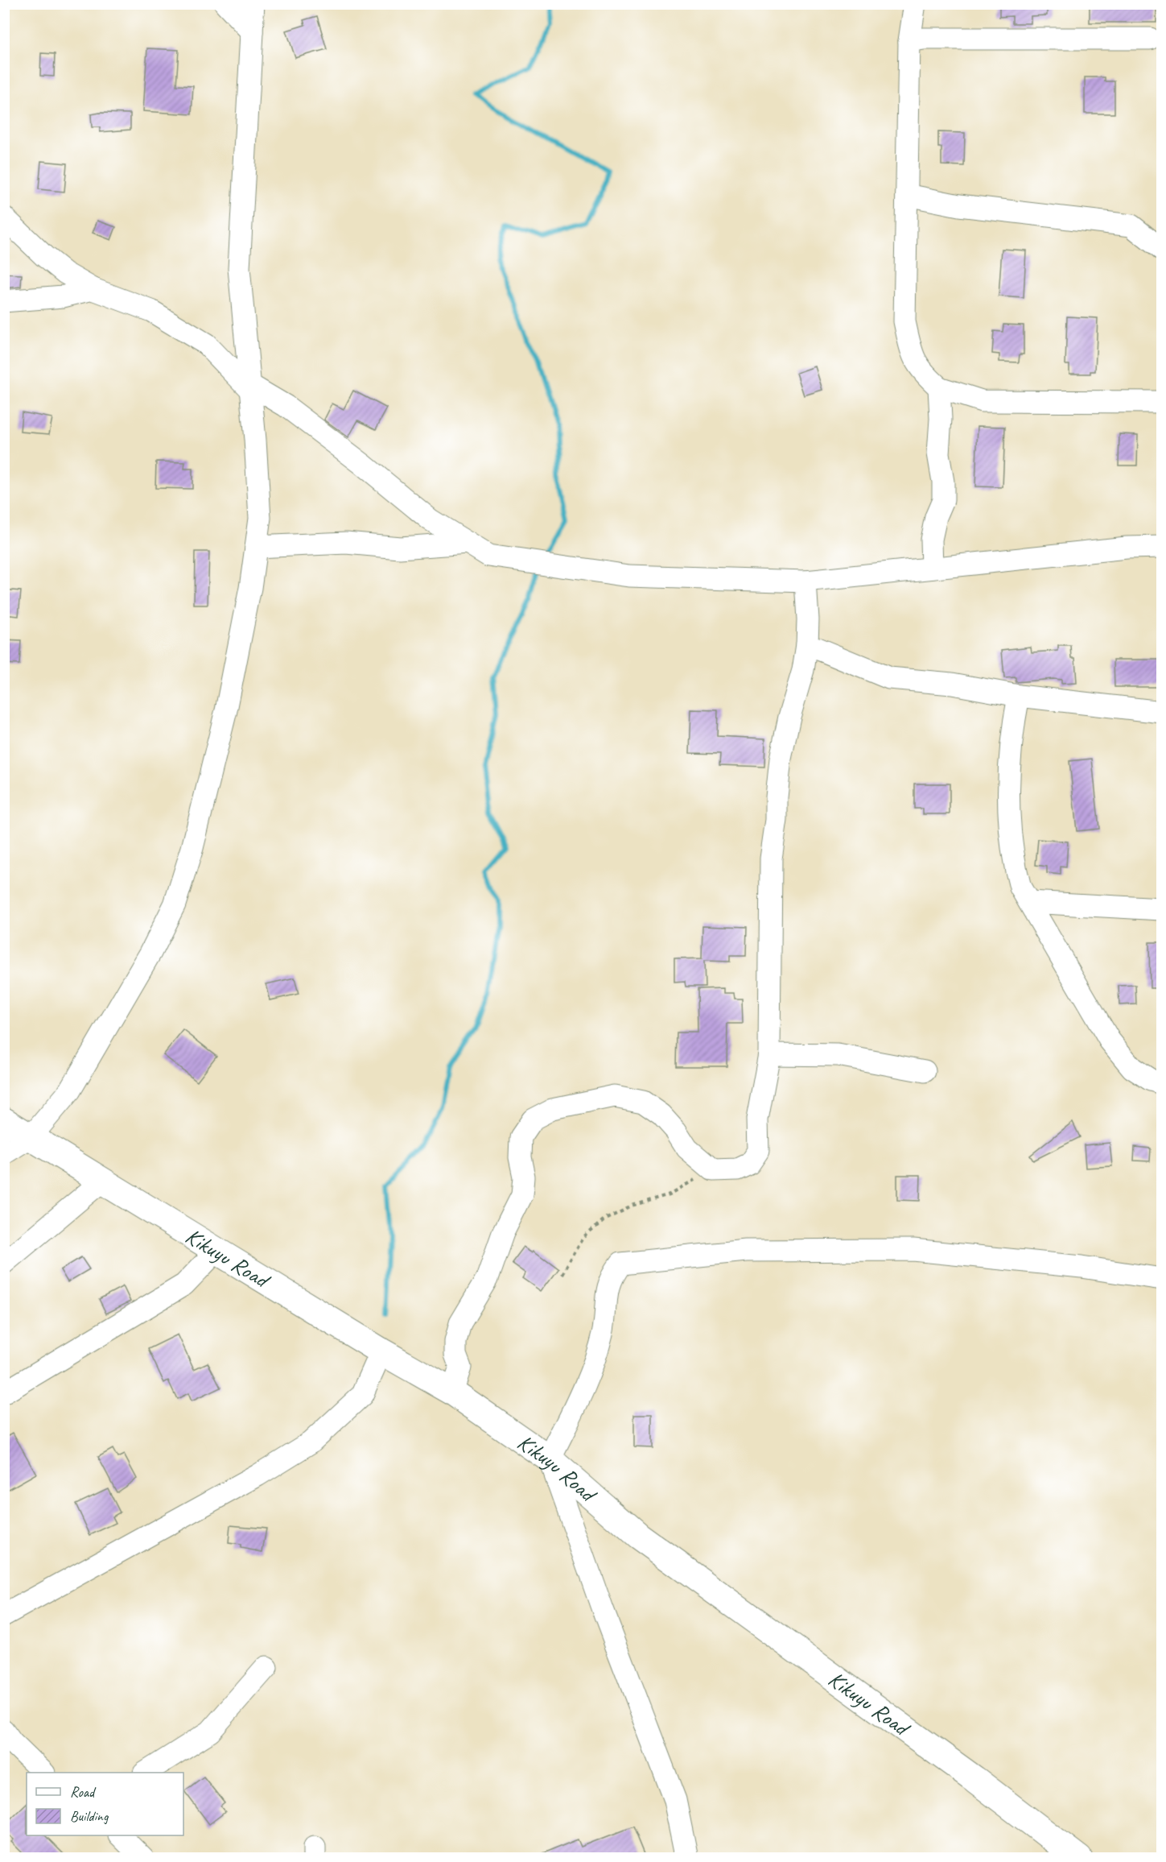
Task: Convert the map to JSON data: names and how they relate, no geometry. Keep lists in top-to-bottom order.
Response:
{
  "streets": {
    "main road": ["Kikuyu Road"]
  },
  "legend": ["Road", "Building"]
}
